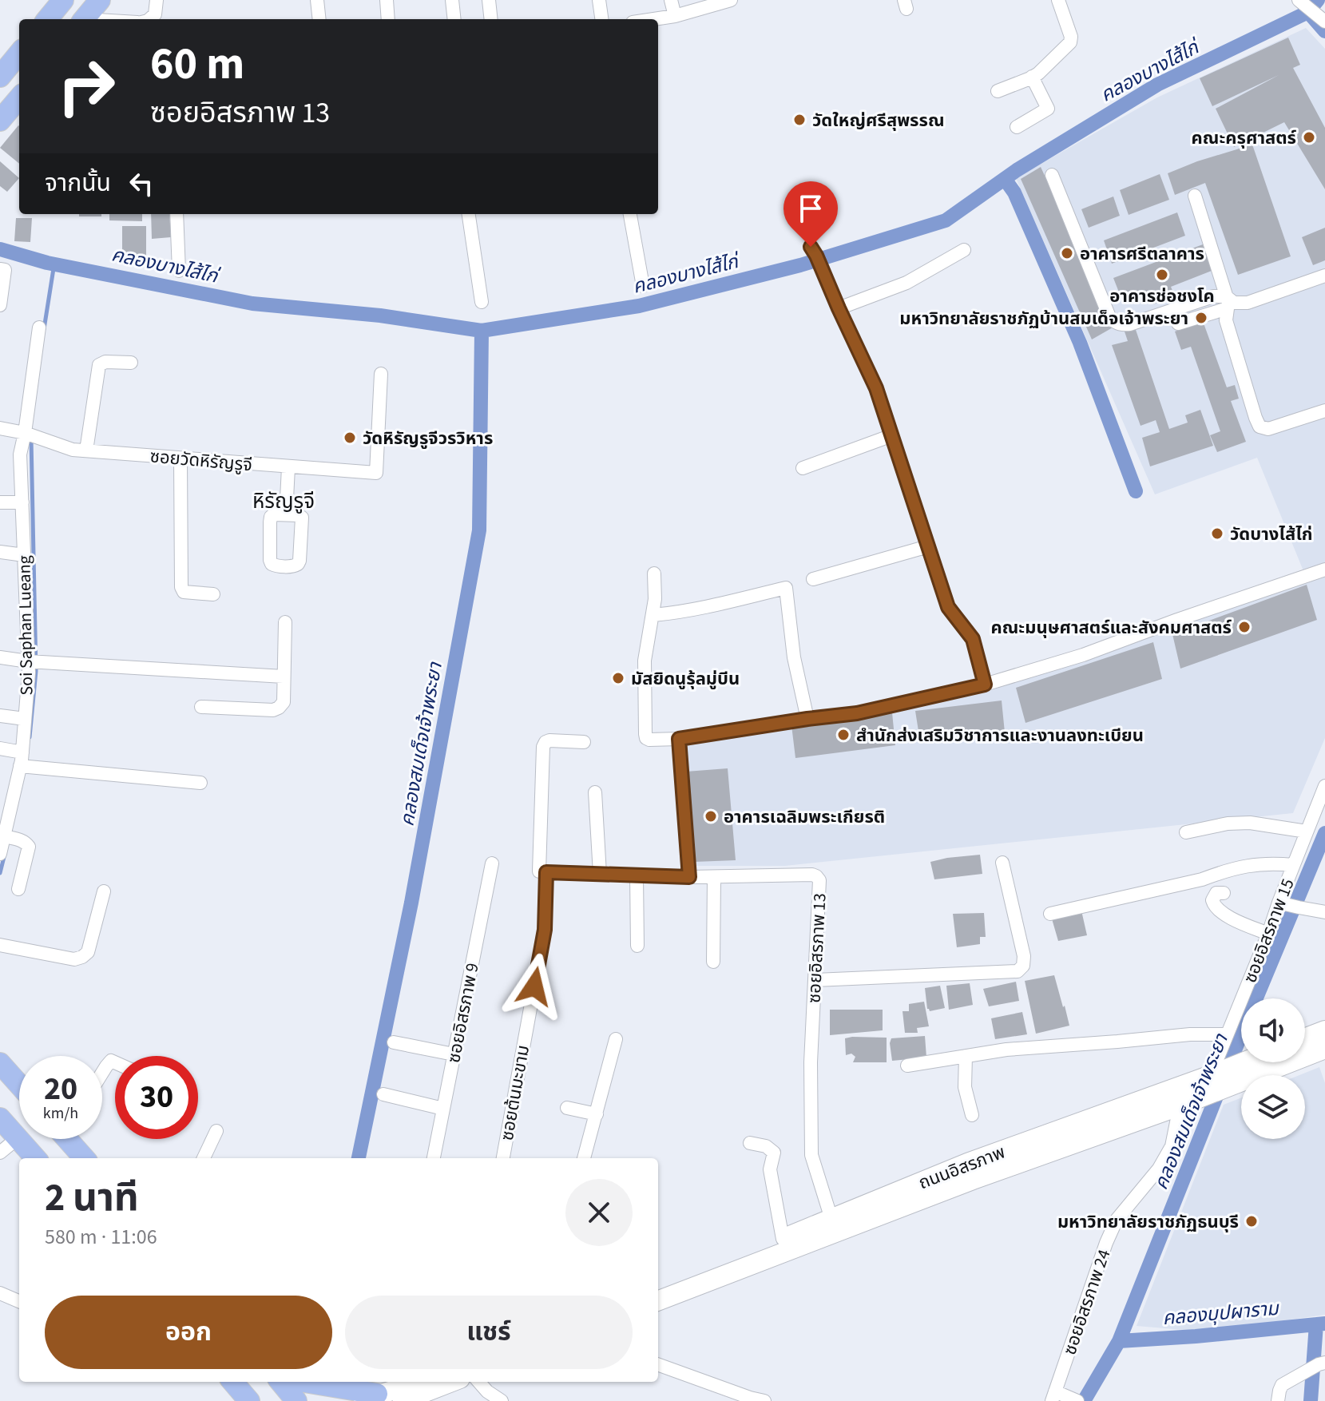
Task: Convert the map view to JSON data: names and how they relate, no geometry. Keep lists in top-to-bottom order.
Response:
{
  "streets": {
    "main road": ["ถนนอิสรภาพ"],
    "street": [
      "ซอยวัดหิรัญรูจี",
      "Soi Saphan Lueang",
      "ซอยอิสรภาพ 15",
      "ซอยอิสรภาพ 13",
      "ซอยอิสรภาพ 9",
      "ซอยต้นมะขาม",
      "ซอยอิสรภาพ 24"
    ]
  },
  "crossings": [
    ["ซอยวัดหิรัญรูจี", "Soi Saphan Lueang"],
    ["ซอยอิสรภาพ 15", "ถนนอิสรภาพ"],
    ["ซอยอิสรภาพ 13", "ซอยต้นมะขาม"],
    ["ซอยอิสรภาพ 13", "ถนนอิสรภาพ"]
  ],
  "districts": ["หิรัญรูจี"],
  "water": ["คลองบางไส้ไก่", "คลองสมเด็จเจ้าพระยา", "คลองบุปผาราม"],
  "places": [
    "วัดใหญ่ศรีสุพรรณ",
    "คณะครุศาสตร์",
    "อาคารศรีตลาคาร",
    "อาคารช่อชงโค",
    "มหาวิทยาลัยราชภัฏบ้านสมเด็จเจ้าพระยา",
    "วัดหิรัญรูจีวรวิหาร",
    "วัดบางไส้ไก่",
    "คณะมนุษศาสตร์และสังคมศาสตร์",
    "มัสยิดนูรุ้ลมู่บีน",
    "สำนักส่งเสริมวิชาการและงานลงทะเบียน",
    "อาคารเฉลิมพระเกียรติ",
    "มหาวิทยาลัยราชภัฏธนบุรี"
  ],
  "page": {
    "turn": ["60 m", "ซอยอิสรภาพ 13"],
    "then": "จากนั้น",
    "speed": "20 km/h",
    "limit": "30",
    "heading": ["2 นาที", "580 m · 11:06"],
    "buttons": ["ออก", "แชร์"]
  }
}
